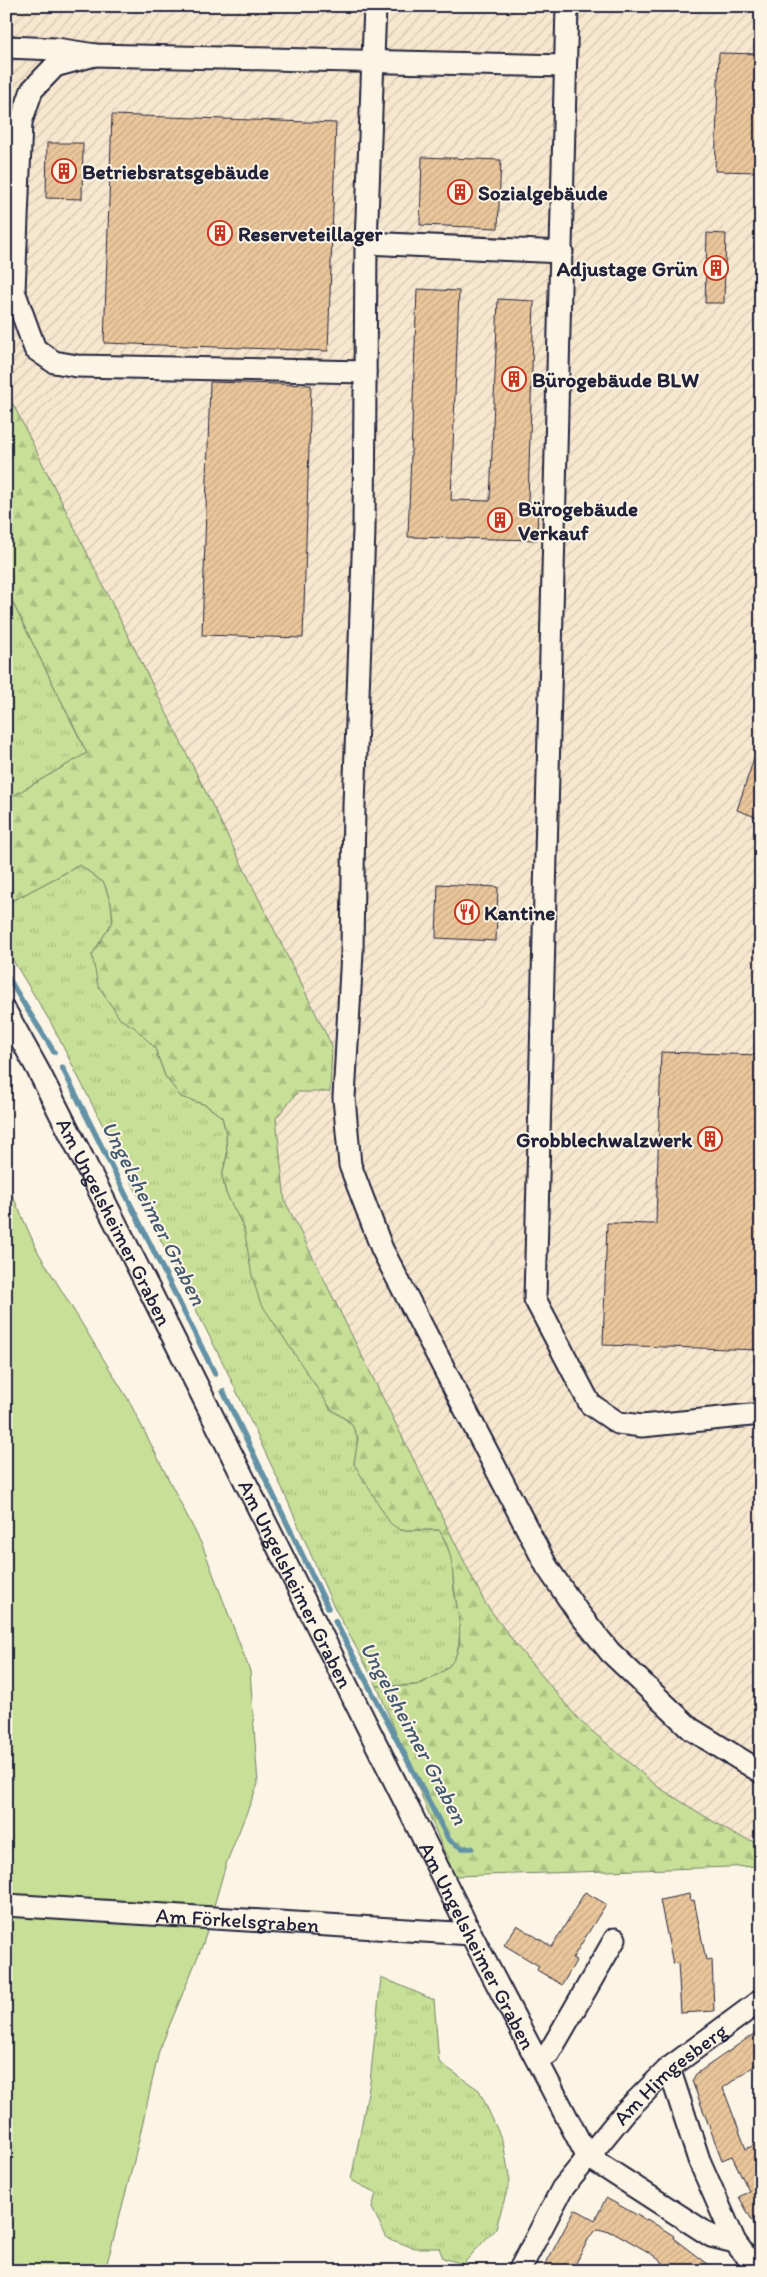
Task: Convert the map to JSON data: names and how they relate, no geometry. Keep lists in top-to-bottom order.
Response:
{
  "streets": {
    "street": ["Am Ungelsheimer Graben", "Am Förkelsgraben", "Am Himgesberg"]
  },
  "crossings": [
    ["Am Ungelsheimer Graben", "Am Förkelsgraben"],
    ["Am Ungelsheimer Graben", "Am Himgesberg"]
  ],
  "water": ["Ungelsheimer Graben"],
  "places": {
    "building": [
      "Betriebsratsgebäude",
      "Sozialgebäude",
      "Reserveteillager",
      "Adjustage Grün",
      "Bürogebäude BLW",
      "Bürogebäude Verkauf",
      "Grobblechwalzwerk"
    ],
    "restaurant": ["Kantine"]
  }
}
